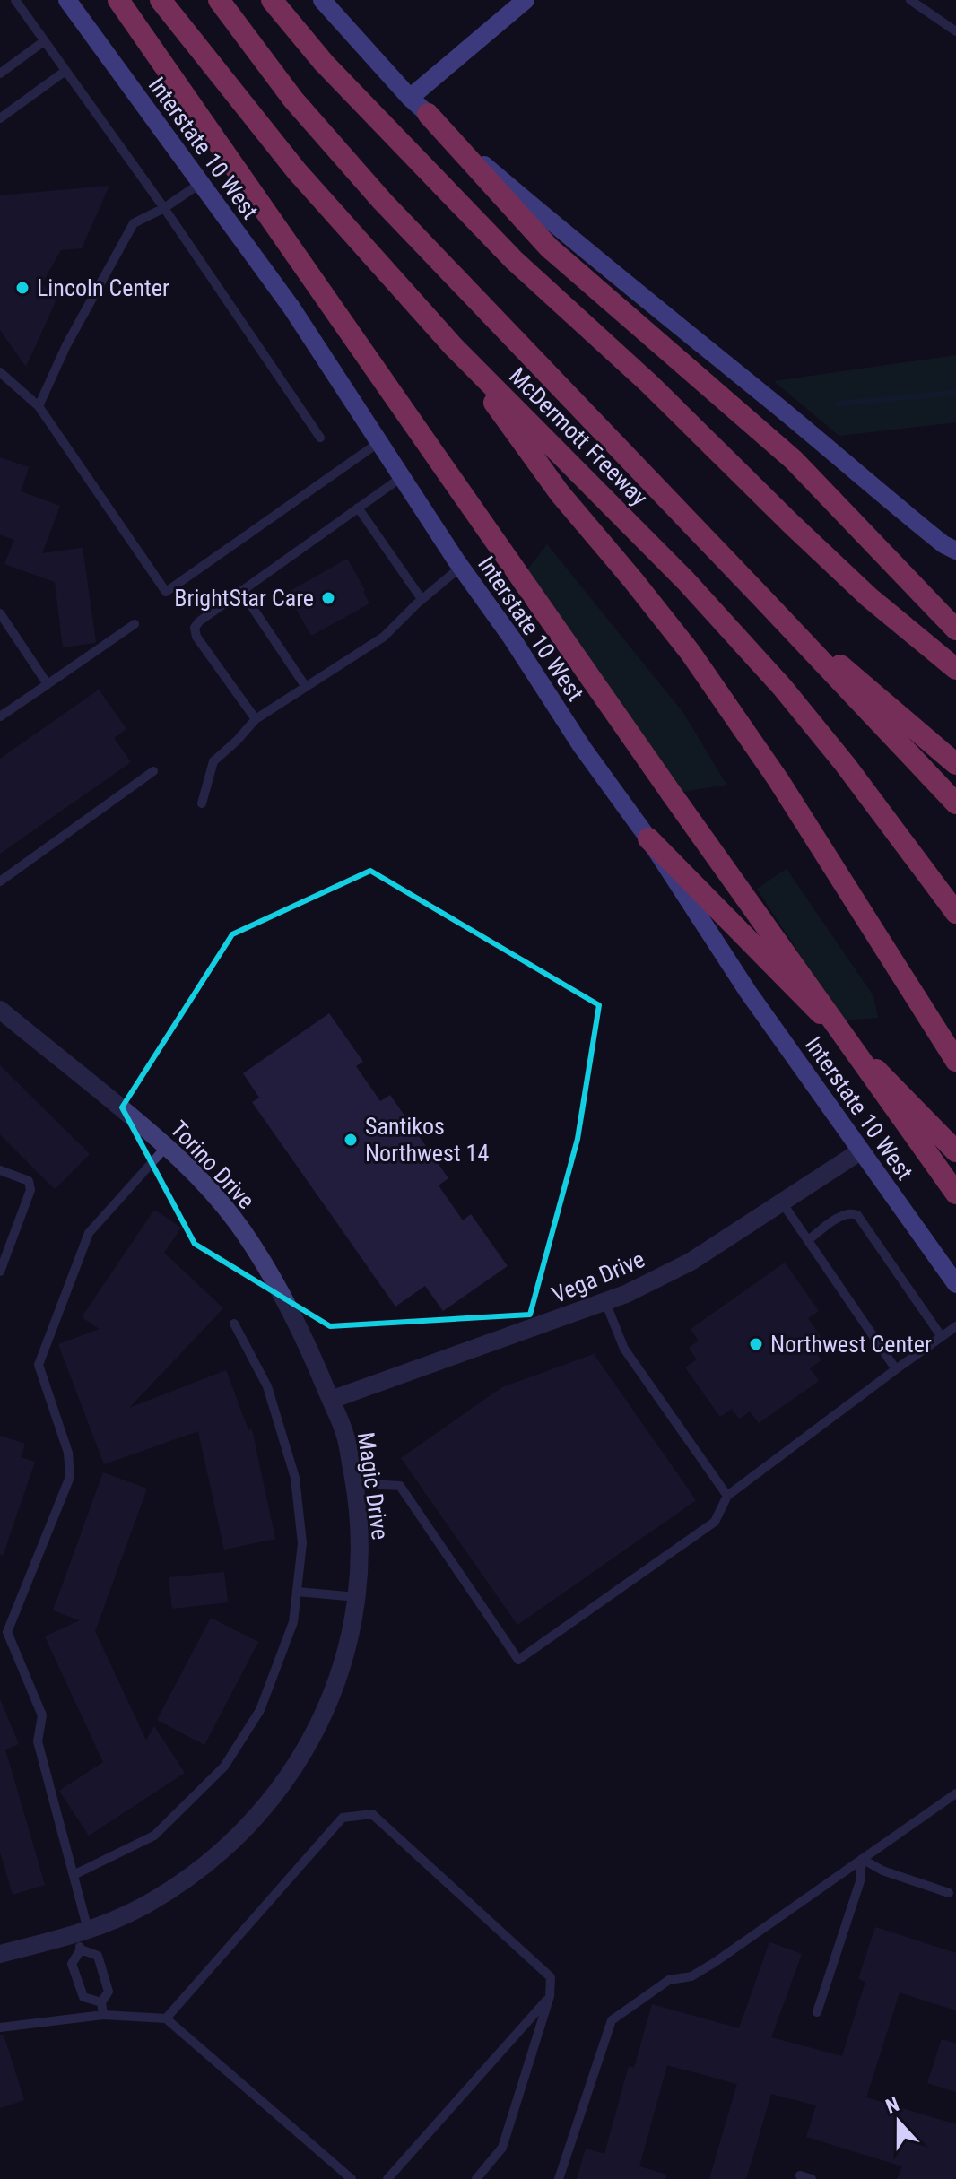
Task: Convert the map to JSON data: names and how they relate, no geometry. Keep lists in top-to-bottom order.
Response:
{
  "streets": {
    "highway": ["McDermott Freeway"],
    "main road": ["Interstate 10 West"],
    "street": ["Torino Drive", "Vega Drive", "Magic Drive"]
  },
  "crossings": [
    ["Interstate 10 West", "Vega Drive"],
    ["Torino Drive", "Vega Drive"],
    ["Torino Drive", "Magic Drive"],
    ["Vega Drive", "Magic Drive"]
  ],
  "places": [
    "Lincoln Center",
    "BrightStar Care",
    "Santikos Northwest 14",
    "Northwest Center"
  ],
  "north": "top"
}
